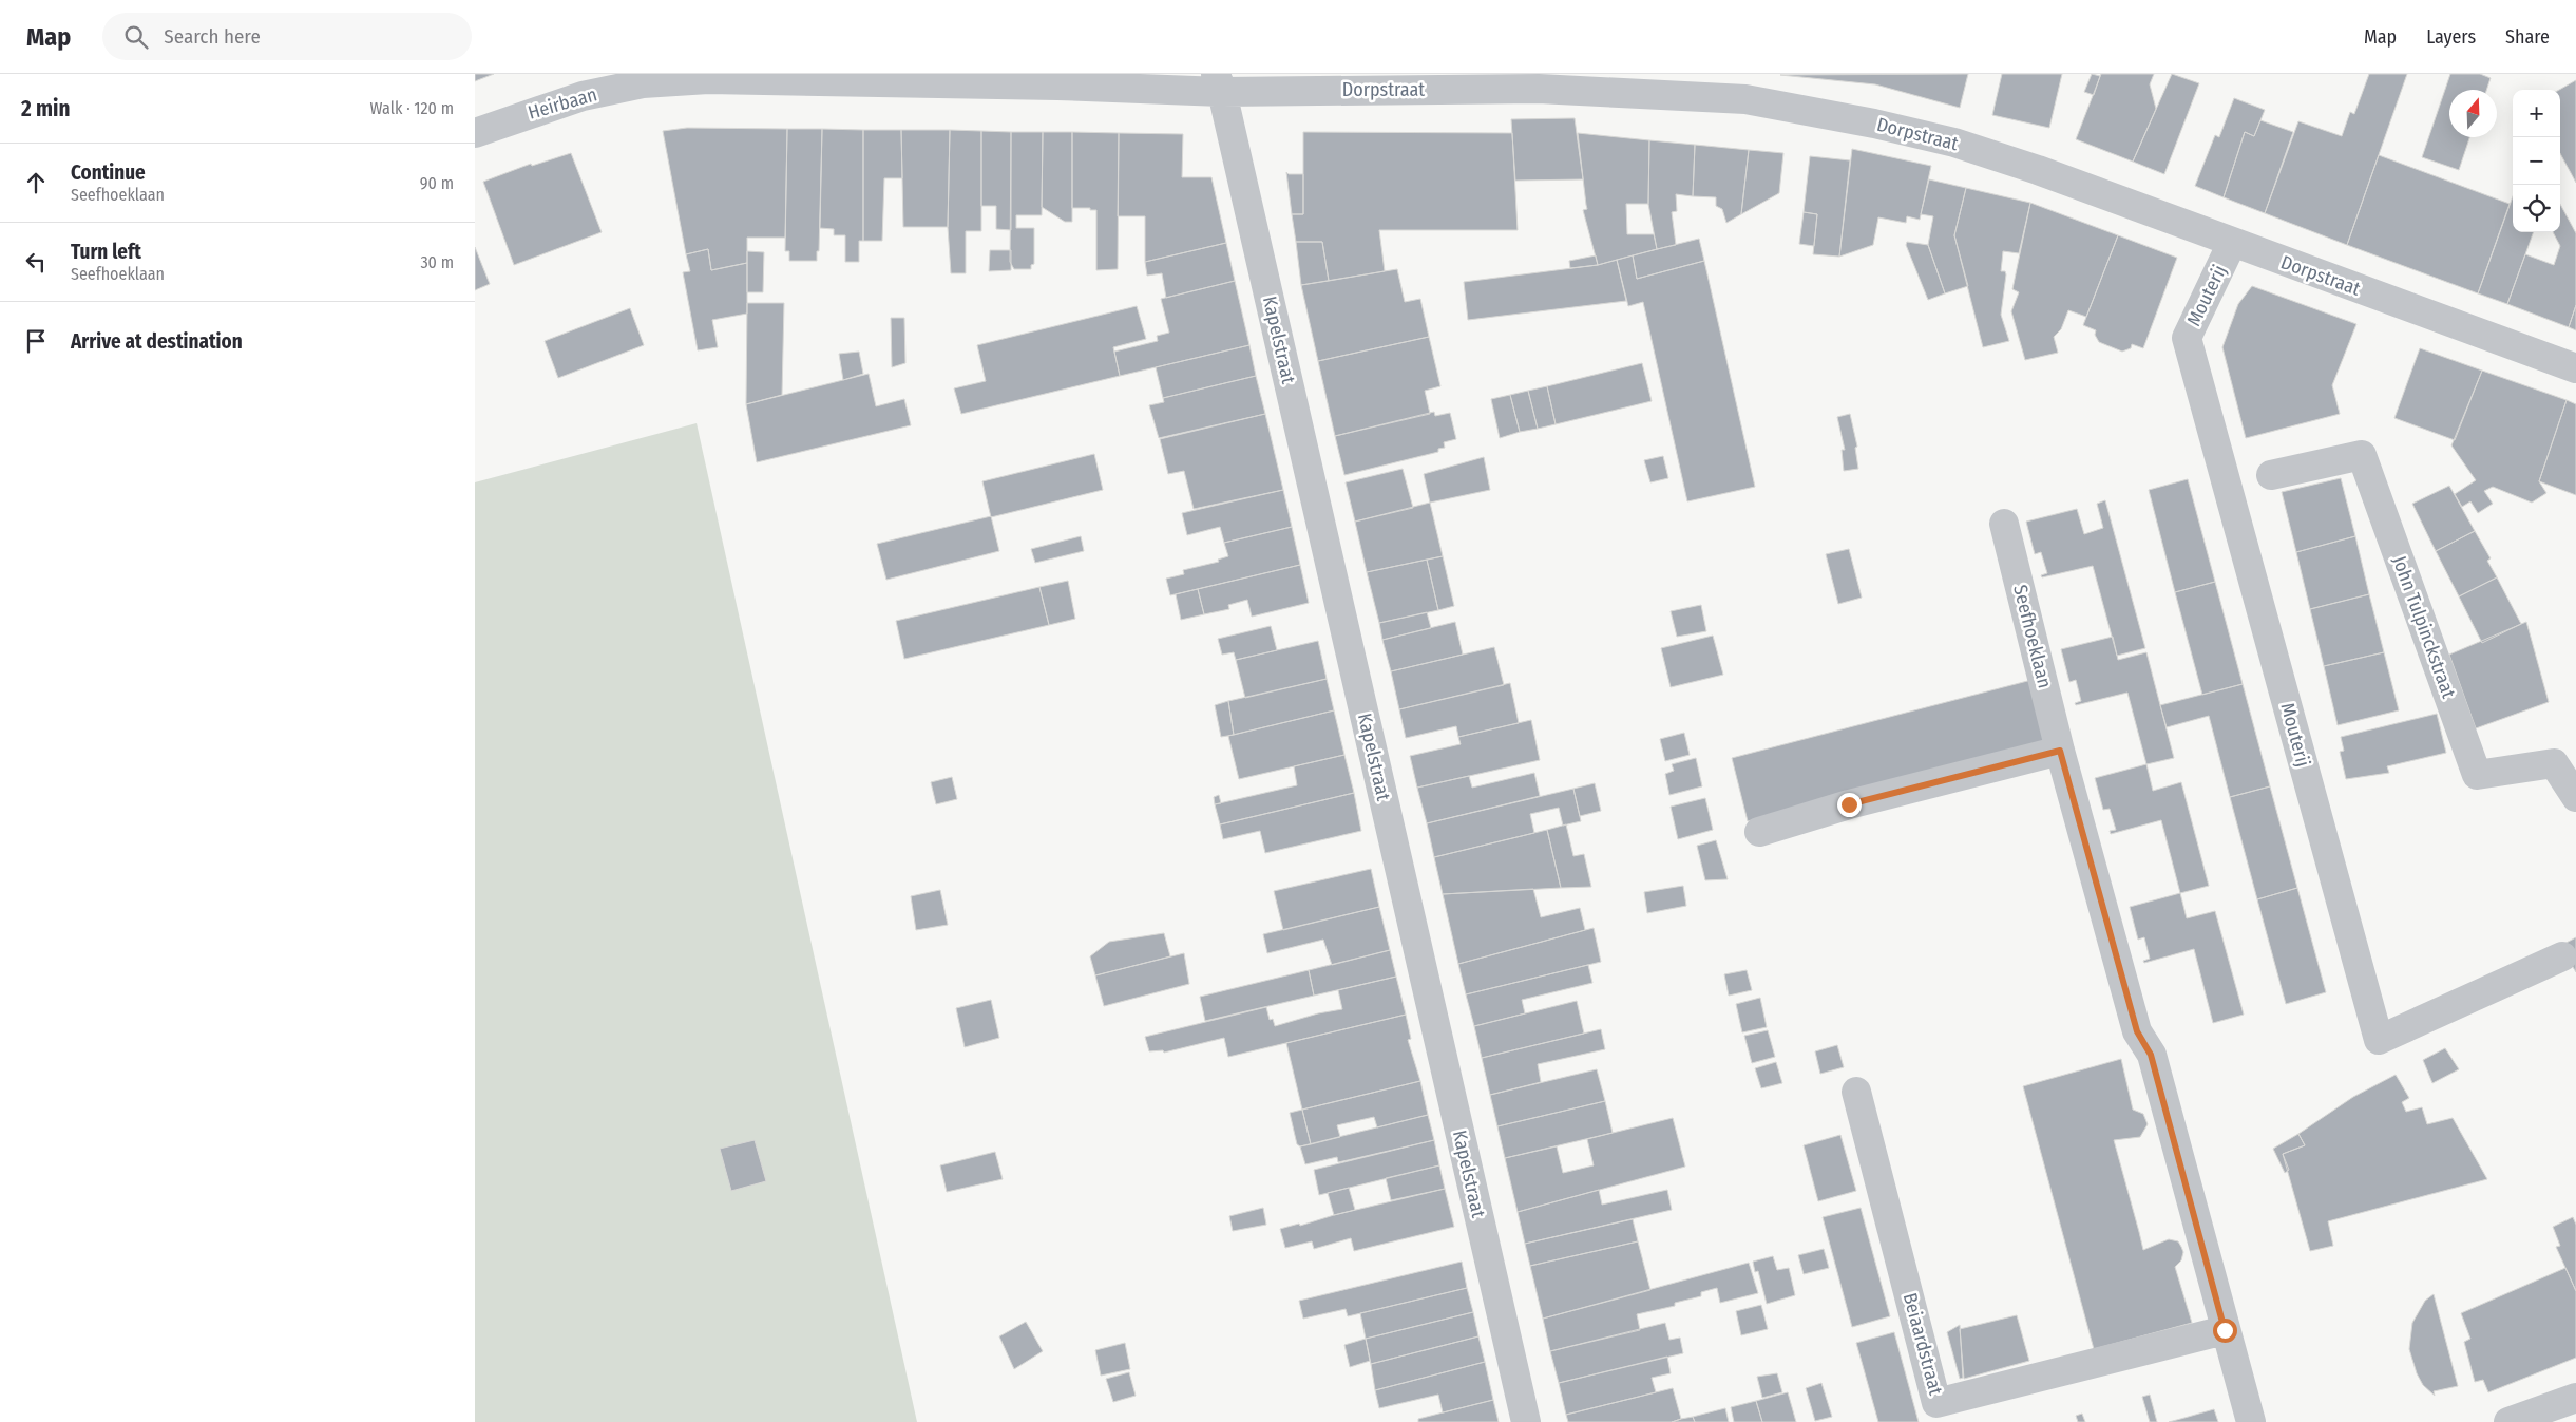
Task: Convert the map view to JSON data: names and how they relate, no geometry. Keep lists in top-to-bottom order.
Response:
{
  "streets": {
    "street": [
      "Dorpstraat",
      "Heirbaan",
      "Mouterij",
      "Kapelstraat",
      "John Tulpinckstraat",
      "Seefhoeklaan",
      "Beiaardstraat"
    ]
  },
  "crossings": [
    ["Dorpstraat", "Heirbaan"],
    ["Dorpstraat", "Mouterij"],
    ["Dorpstraat", "Kapelstraat"],
    ["Heirbaan", "Kapelstraat"],
    ["Seefhoeklaan", "Beiaardstraat"]
  ],
  "north": "top",
  "page": {
    "header": "Map",
    "search": "Search here",
    "nav": ["Map", "Layers", "Share"],
    "heading": ["2 min", "Walk · 120 m"],
    "map_buttons": ["+", "−"],
    "list": [
      ["Continue", "Seefhoeklaan", "90 m"],
      ["Turn left", "Seefhoeklaan", "30 m"],
      "Arrive at destination"
    ]
  }
}
